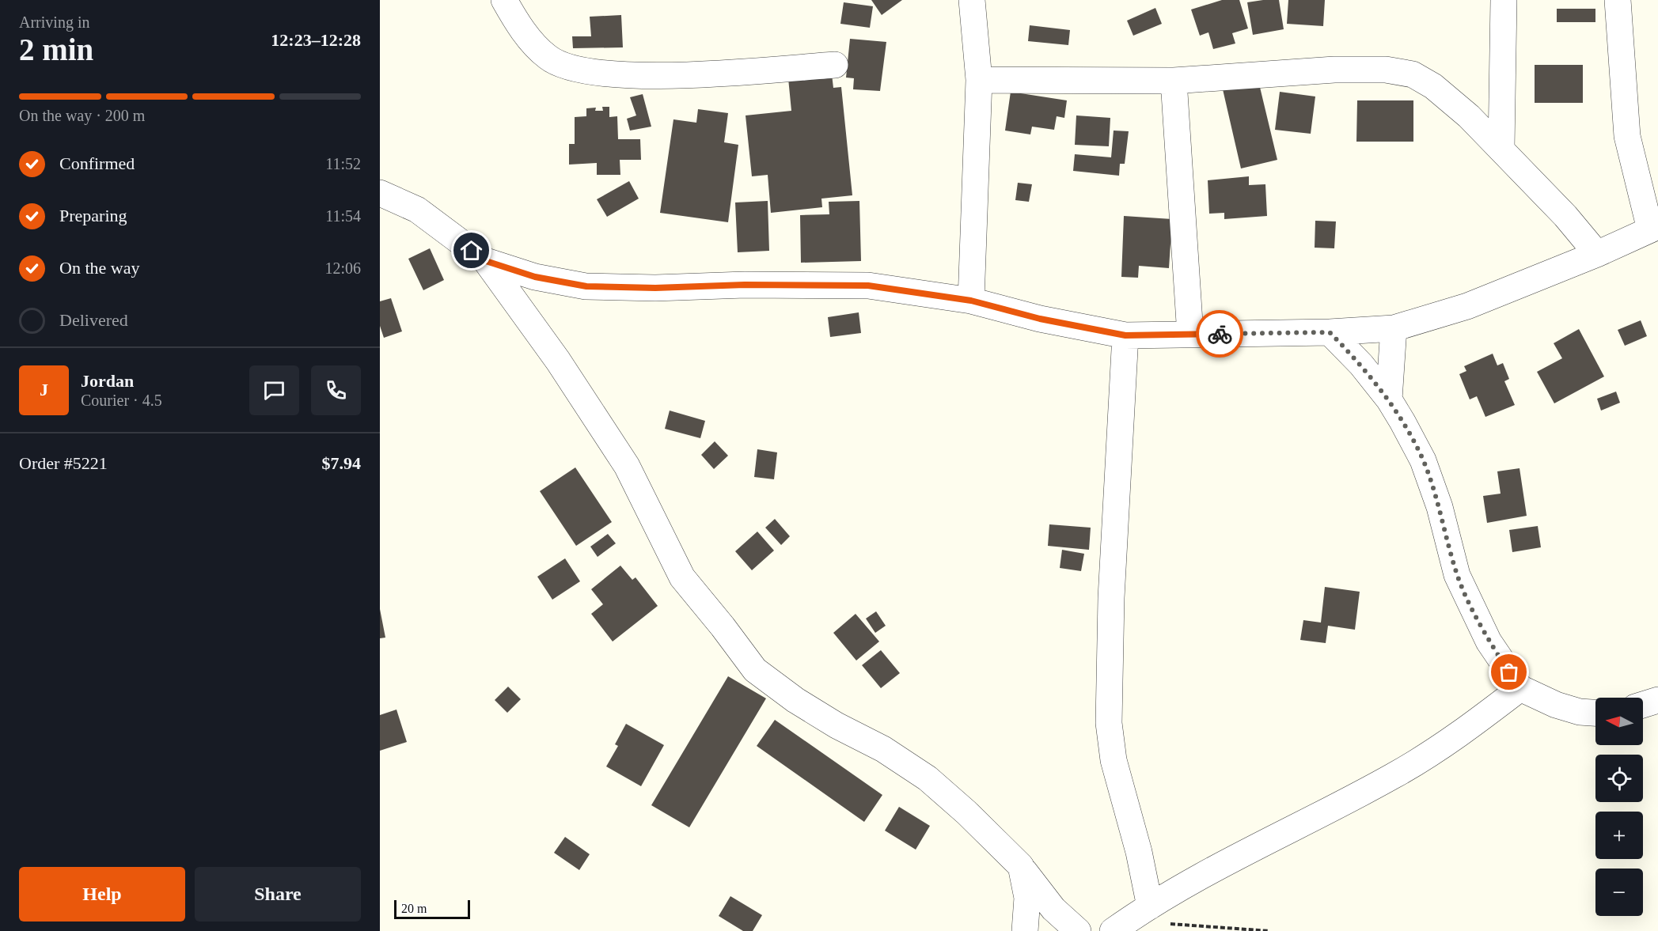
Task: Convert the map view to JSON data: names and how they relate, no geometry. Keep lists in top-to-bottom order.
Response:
{
  "scale_bar": "20 m",
  "north": "left",
  "page": {
    "heading": ["2 min", "Arriving in", "12:23–12:28"],
    "panel": [
      "Jordan",
      "Courier · 4.5",
      "Order #5221",
      "$7.94"
    ],
    "bar": "On the way · 200 m",
    "list": [
      ["Confirmed", "11:52"],
      ["Preparing", "11:54"],
      ["On the way", "12:06"],
      "Delivered"
    ],
    "round": "J",
    "map_buttons": ["+", "−"],
    "buttons": ["Help", "Share"],
    "scale": "20 m"
  }
}
